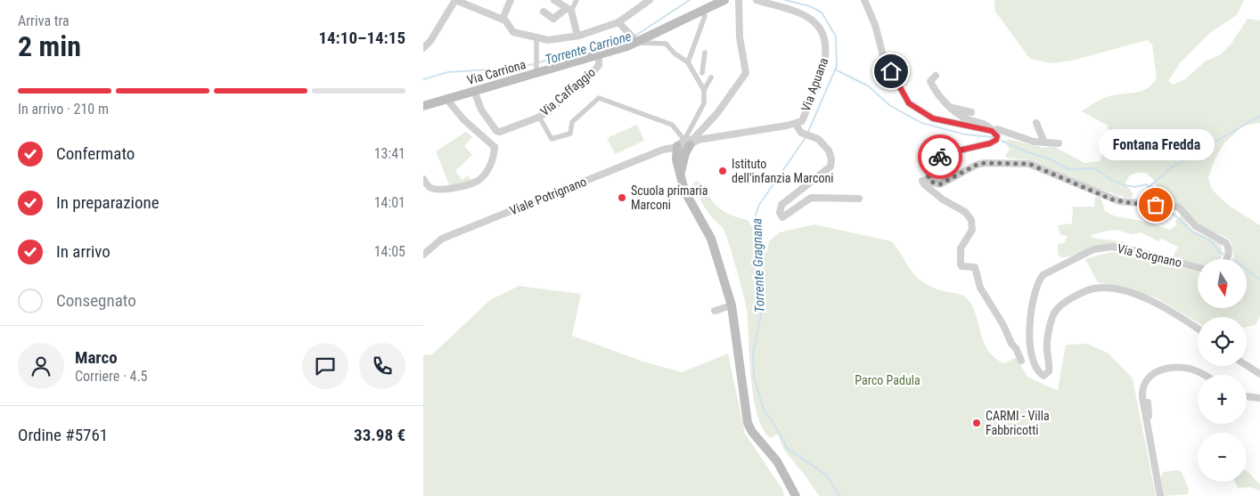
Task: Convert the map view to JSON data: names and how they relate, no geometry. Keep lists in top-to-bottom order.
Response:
{
  "streets": {
    "main road": ["Via Carriona"],
    "street": [
      "Via Apuana",
      "Via Caffaggio",
      "Viale Potrignano",
      "Via Sorgnano"
    ]
  },
  "crossings": [
    ["Via Carriona", "Via Caffaggio"],
    ["Via Apuana", "Viale Potrignano"]
  ],
  "water": ["Torrente Carrione", "Torrente Gragnana"],
  "parks": ["Parco Padula"],
  "places": [
    "Istituto dell'infanzia Marconi",
    "Scuola primaria Marconi",
    "Fontana Fredda",
    "CARMI - Villa Fabbricotti"
  ],
  "north": "bottom",
  "page": {
    "heading": ["2 min", "Arriva tra", "14:10–14:15"],
    "panel": [
      "Marco",
      "Corriere · 4.5",
      "Ordine #5761",
      "33.98 €"
    ],
    "bar": "In arrivo · 210 m",
    "list": [
      ["Confermato", "13:41"],
      ["In preparazione", "14:01"],
      ["In arrivo", "14:05"],
      "Consegnato"
    ],
    "bubble": "Fontana Fredda",
    "map_buttons": ["+", "−"]
  }
}
